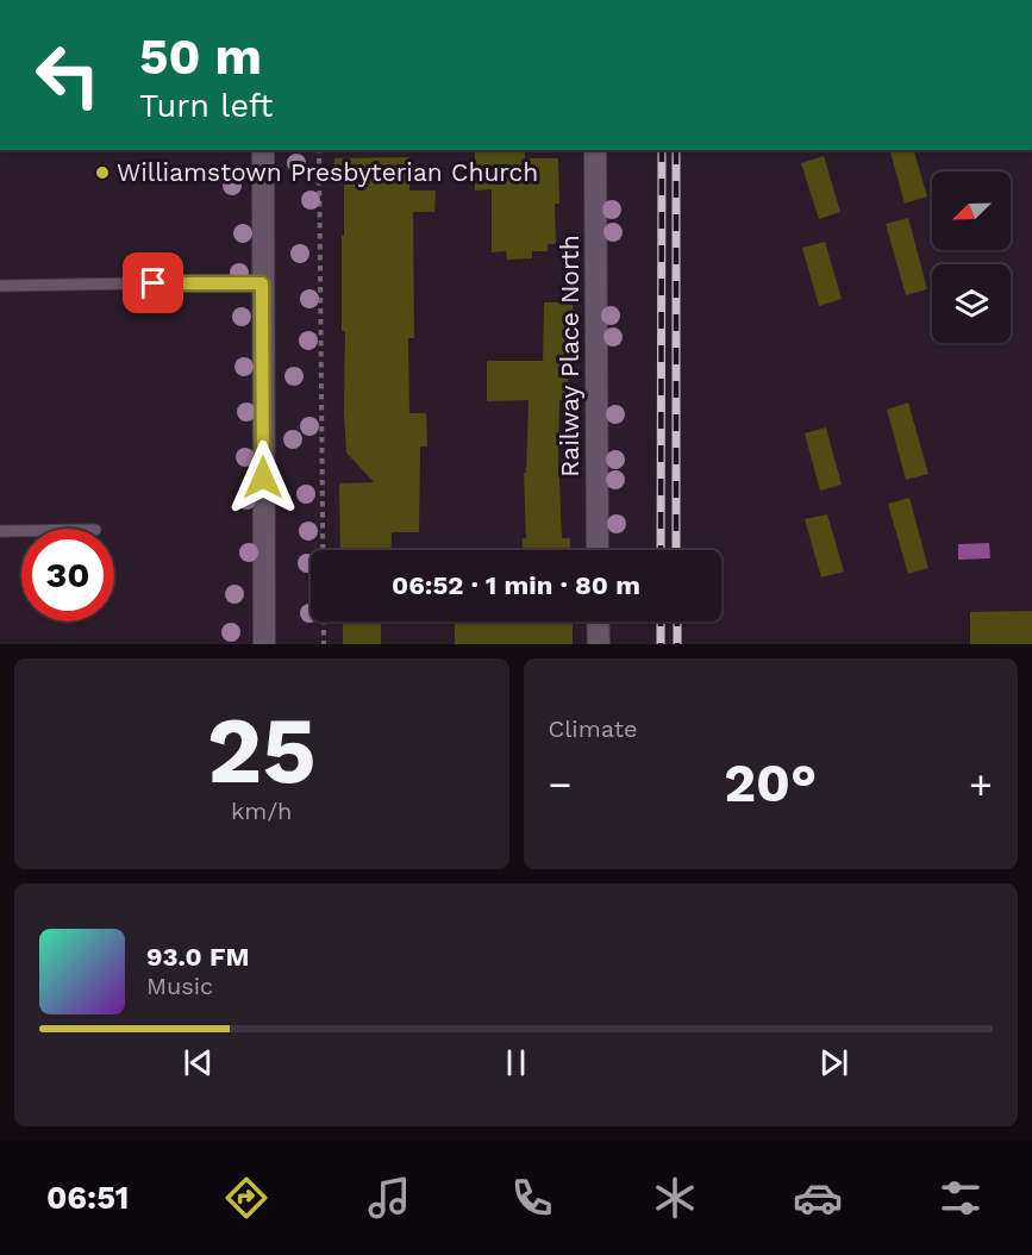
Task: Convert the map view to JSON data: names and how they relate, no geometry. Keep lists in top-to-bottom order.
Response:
{
  "streets": {
    "street": ["Railway Place North"]
  },
  "places": ["Williamstown Presbyterian Church"],
  "north": "bottom left",
  "page": {
    "turn": ["50 m", "Turn left"],
    "limit": "30",
    "trip": "06:52 · 1 min · 80 m",
    "tile": [
      ["25", "km/h"],
      "Climate"
    ],
    "heat": ["−", "20°", "+"],
    "song": ["93.0 FM", "Music"],
    "tabs": "06:51"
  }
}
